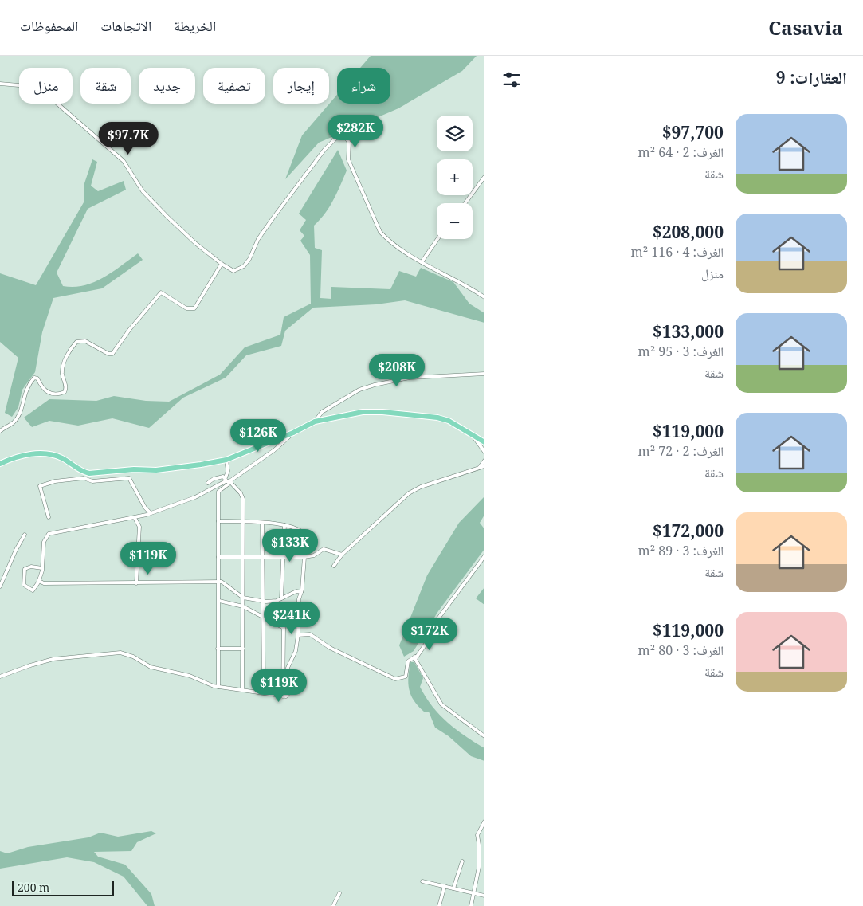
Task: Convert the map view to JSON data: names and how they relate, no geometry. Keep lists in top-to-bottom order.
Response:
{
  "scale_bar": "200 m",
  "page": {
    "header": "Casavia",
    "nav": ["الخريطة", "الاتجاهات", "المحفوظات"],
    "heading": "العقارات: 9",
    "chip": [
      "شراء",
      "إيجار",
      "تصفية",
      "جديد",
      "شقة",
      "منزل"
    ],
    "list": [
      {
        "name": "$97,700",
        "note": "الغرف: 2 · 64 m² · شقة"
      },
      {
        "name": "$208,000",
        "note": "الغرف: 4 · 116 m² · منزل"
      },
      {
        "name": "$133,000",
        "note": "الغرف: 3 · 95 m² · شقة"
      },
      {
        "name": "$119,000",
        "note": "الغرف: 2 · 72 m² · شقة"
      },
      {
        "name": "$172,000",
        "note": "الغرف: 3 · 89 m² · شقة"
      },
      {
        "name": "$119,000",
        "note": "الغرف: 3 · 80 m² · شقة"
      }
    ],
    "price": [
      "$282K",
      "$97.7K",
      "$208K",
      "$126K",
      "$133K",
      "$119K",
      "$241K",
      "$172K",
      "$119K"
    ],
    "map_buttons": ["+", "−"],
    "scale": "200 m"
  }
}
